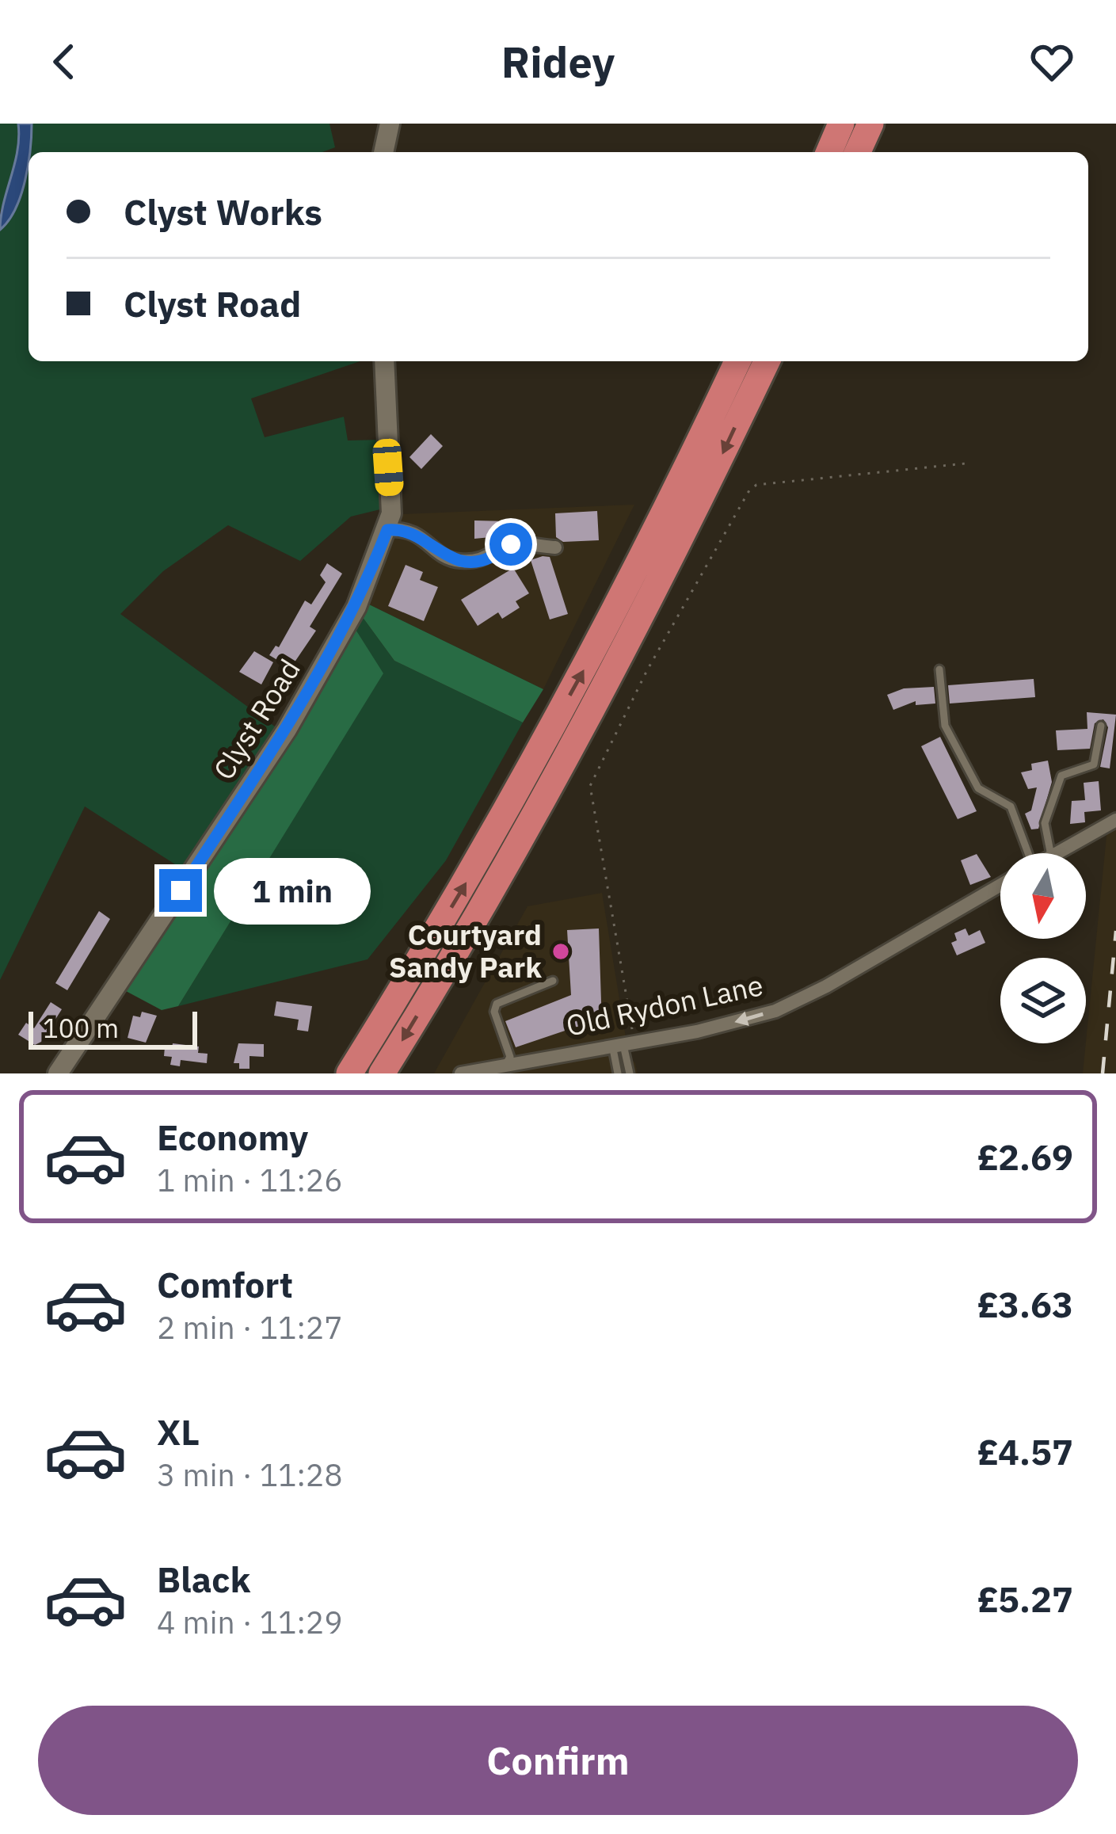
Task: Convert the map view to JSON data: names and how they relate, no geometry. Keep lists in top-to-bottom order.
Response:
{
  "streets": {
    "street": ["Clyst Road", "Old Rydon Lane"]
  },
  "one_way": ["Old Rydon Lane"],
  "places": ["Courtyard Sandy Park"],
  "scale_bar": "100 m",
  "north": "bottom",
  "page": {
    "header": "Ridey",
    "banner": ["Clyst Works", "Clyst Road"],
    "bubble": "1 min",
    "scale": "100 m",
    "list": [
      {
        "name": "Economy",
        "note": "1 min · 11:26",
        "value": "£2.69"
      },
      {
        "name": "Comfort",
        "note": "2 min · 11:27",
        "value": "£3.63"
      },
      {
        "name": "XL",
        "note": "3 min · 11:28",
        "value": "£4.57"
      },
      {
        "name": "Black",
        "note": "4 min · 11:29",
        "value": "£5.27"
      }
    ],
    "buttons": "Confirm"
  }
}
